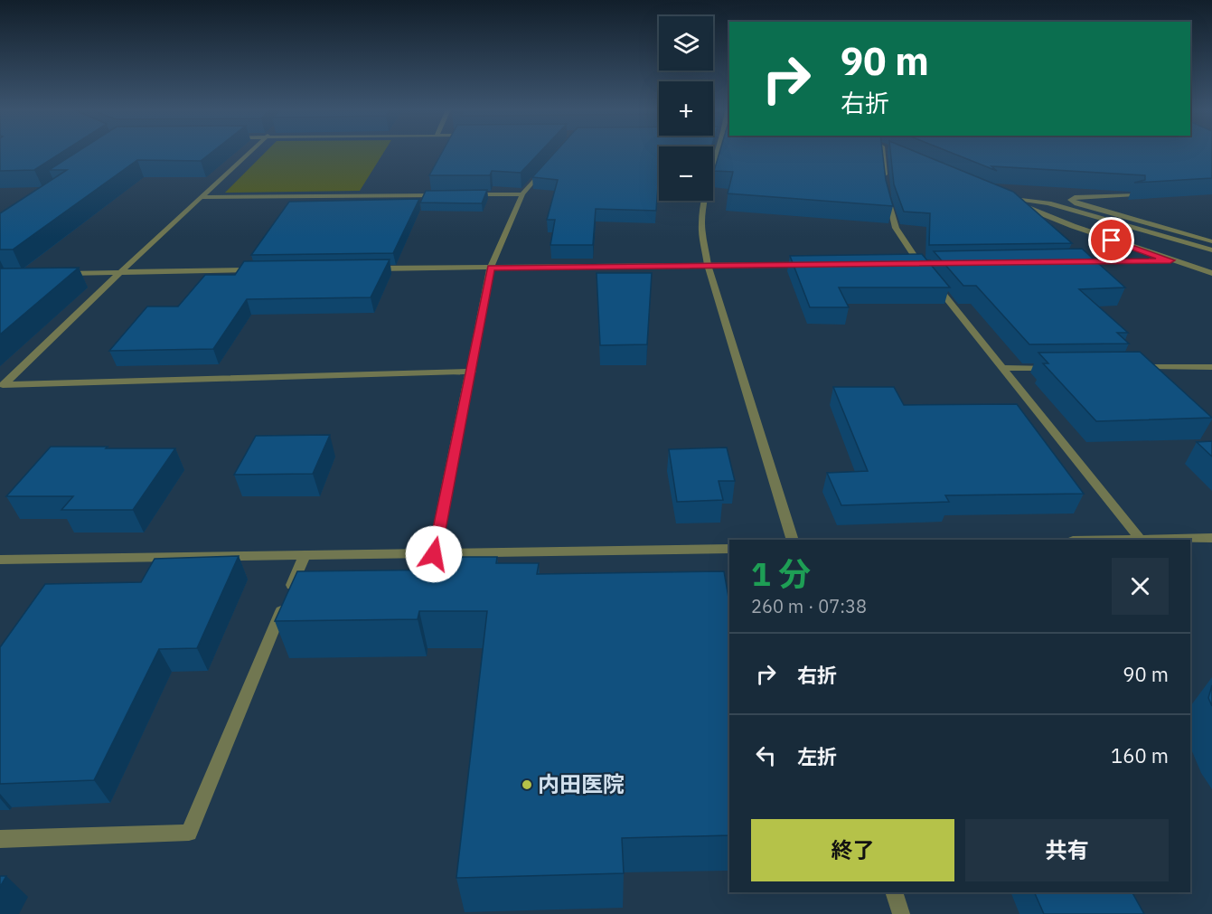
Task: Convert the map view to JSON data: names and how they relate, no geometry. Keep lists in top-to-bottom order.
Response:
{
  "places": ["内田医院"],
  "page": {
    "map_buttons": ["+", "−"],
    "turn": ["90 m", "右折"],
    "heading": ["1 分", "260 m · 07:38"],
    "list": [
      {
        "name": "右折",
        "value": "90 m"
      },
      {
        "name": "左折",
        "value": "160 m"
      }
    ],
    "buttons": ["終了", "共有"]
  }
}
